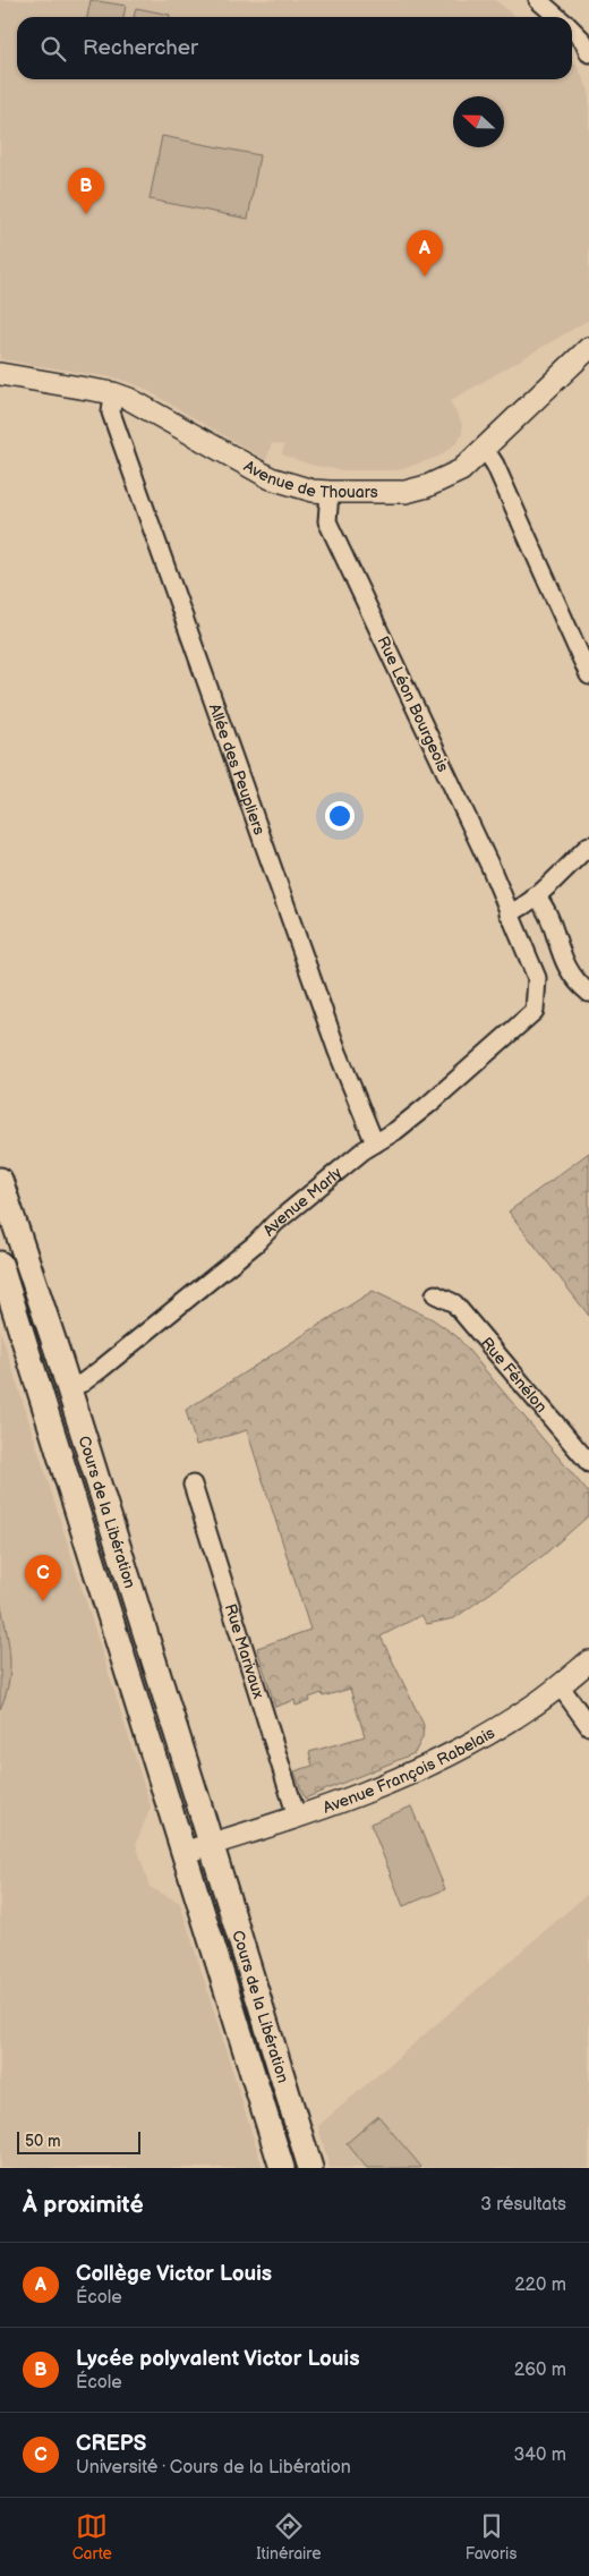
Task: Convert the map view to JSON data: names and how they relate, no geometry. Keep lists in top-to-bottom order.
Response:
{
  "streets": {
    "main road": ["Cours de la Libération"],
    "street": [
      "Avenue de Thouars",
      "Rue Léon Bourgeois",
      "Allée des Peupliers",
      "Avenue Marly",
      "Rue Fénélon",
      "Rue Marivaux",
      "Avenue François Rabelais"
    ]
  },
  "crossings": [
    ["Avenue de Thouars", "Rue Léon Bourgeois"],
    ["Avenue de Thouars", "Allée des Peupliers"],
    ["Rue Léon Bourgeois", "Avenue Marly"],
    ["Allée des Peupliers", "Avenue Marly"],
    ["Avenue Marly", "Cours de la Libération"],
    ["Cours de la Libération", "Avenue François Rabelais"],
    ["Rue Marivaux", "Avenue François Rabelais"]
  ],
  "scale_bar": "50 m",
  "north": "left",
  "page": {
    "search": "Rechercher",
    "pins": ["B", "A", "C"],
    "scale": "50 m",
    "heading": ["À proximité", "3 résultats"],
    "list": [
      {
        "mark": "A",
        "name": "Collège Victor Louis",
        "note": "École",
        "value": "220 m"
      },
      {
        "mark": "B",
        "name": "Lycée polyvalent Victor Louis",
        "note": "École",
        "value": "260 m"
      },
      {
        "mark": "C",
        "name": "CREPS",
        "note": "Université · Cours de la Libération",
        "value": "340 m"
      }
    ],
    "nav": ["Carte", "Itinéraire", "Favoris"]
  }
}
